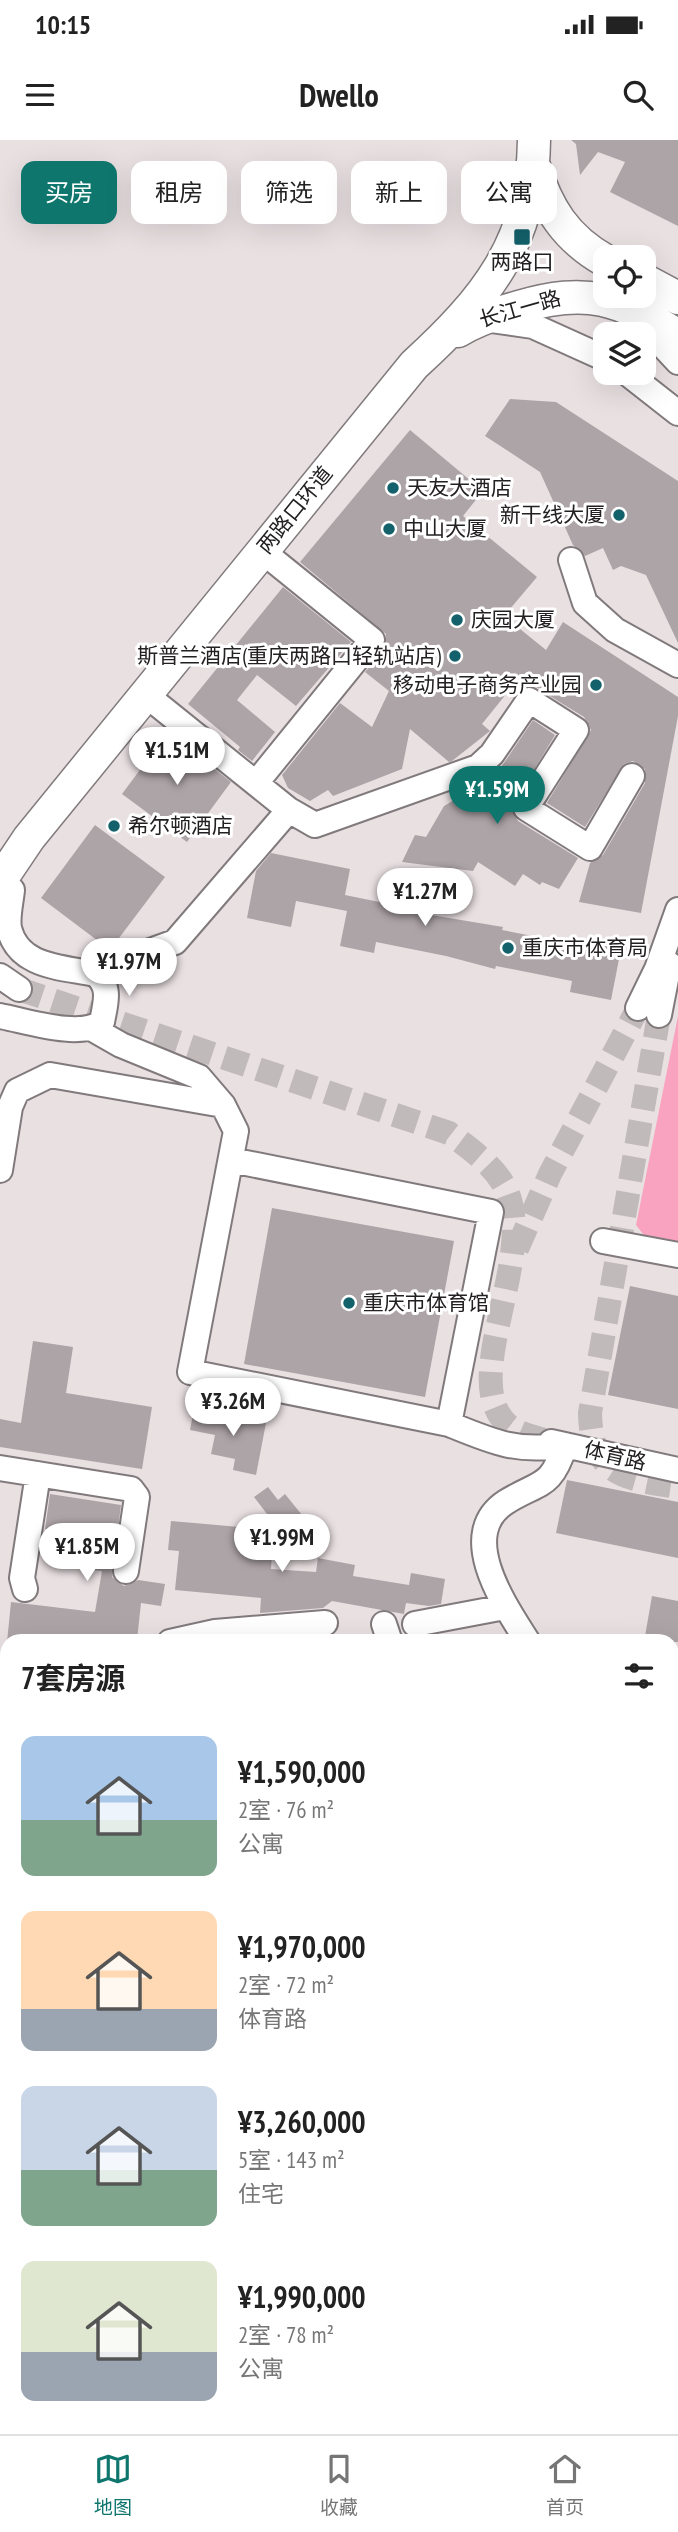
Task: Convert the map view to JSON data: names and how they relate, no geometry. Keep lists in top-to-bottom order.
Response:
{
  "streets": {
    "main road": ["长江一路", "两路口环道"],
    "street": ["体育路"]
  },
  "crossings": [
    ["长江一路", "两路口环道"]
  ],
  "places": {
    "transit": ["两路口"],
    "other": [
      "天友大酒店",
      "新干线大厦",
      "中山大厦",
      "庆园大厦",
      "斯普兰酒店(重庆两路口轻轨站店)",
      "移动电子商务产业园",
      "希尔顿酒店",
      "重庆市体育局",
      "重庆市体育馆"
    ]
  },
  "page": {
    "status": "10:15",
    "header": "Dwello",
    "chip": [
      "买房",
      "租房",
      "筛选",
      "新上",
      "公寓"
    ],
    "price": [
      "¥1.51M",
      "¥1.59M",
      "¥1.27M",
      "¥1.97M",
      "¥3.26M",
      "¥1.99M",
      "¥1.85M"
    ],
    "heading": "7套房源",
    "list": [
      {
        "name": "¥1,590,000",
        "note": "2室 · 76 m² · 公寓"
      },
      {
        "name": "¥1,970,000",
        "note": "2室 · 72 m² · 体育路"
      },
      {
        "name": "¥3,260,000",
        "note": "5室 · 143 m² · 住宅"
      },
      {
        "name": "¥1,990,000",
        "note": "2室 · 78 m² · 公寓"
      }
    ],
    "tabs": ["地图", "收藏", "首页"]
  }
}
